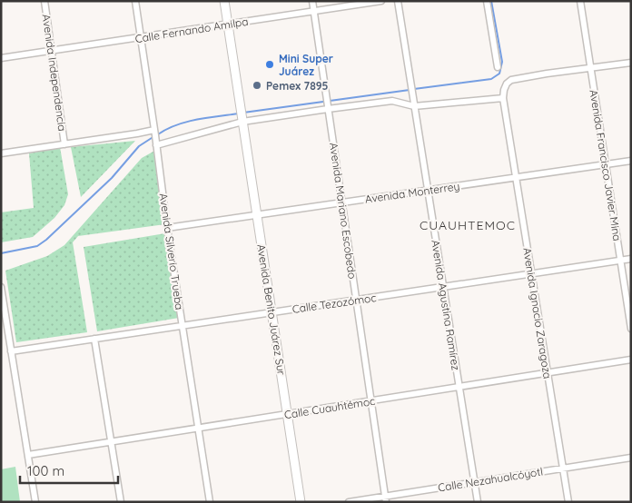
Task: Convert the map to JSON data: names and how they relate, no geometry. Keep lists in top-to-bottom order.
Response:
{
  "streets": {
    "street": [
      "Calle Fernando Amilpa",
      "Avenida Independencia",
      "Avenida Francisco Javier Mina",
      "Avenida Monterrey",
      "Avenida Mariano Escobedo",
      "Avenida Silverio Trueba",
      "Calle Tezozómoc",
      "Avenida Agustina Ramírez",
      "Avenida Benito Juárez Sur",
      "Avenida Ignacio Zaragoza",
      "Calle Cuauhtémoc",
      "Calle Nezahualcóyotl"
    ]
  },
  "crossings": [
    ["Calle Fernando Amilpa", "Avenida Independencia"],
    ["Calle Fernando Amilpa", "Avenida Mariano Escobedo"],
    ["Calle Fernando Amilpa", "Avenida Silverio Trueba"],
    ["Calle Fernando Amilpa", "Avenida Benito Juárez Sur"],
    ["Avenida Francisco Javier Mina", "Avenida Monterrey"],
    ["Avenida Francisco Javier Mina", "Calle Tezozómoc"],
    ["Avenida Monterrey", "Avenida Mariano Escobedo"],
    ["Avenida Monterrey", "Avenida Silverio Trueba"],
    ["Avenida Monterrey", "Avenida Agustina Ramírez"],
    ["Avenida Monterrey", "Avenida Benito Juárez Sur"],
    ["Avenida Monterrey", "Avenida Ignacio Zaragoza"],
    ["Avenida Mariano Escobedo", "Calle Tezozómoc"],
    ["Avenida Mariano Escobedo", "Calle Cuauhtémoc"],
    ["Avenida Mariano Escobedo", "Calle Nezahualcóyotl"],
    ["Avenida Silverio Trueba", "Calle Tezozómoc"],
    ["Avenida Silverio Trueba", "Calle Cuauhtémoc"],
    ["Calle Tezozómoc", "Avenida Agustina Ramírez"],
    ["Calle Tezozómoc", "Avenida Benito Juárez Sur"],
    ["Calle Tezozómoc", "Avenida Ignacio Zaragoza"],
    ["Avenida Agustina Ramírez", "Calle Cuauhtémoc"],
    ["Avenida Agustina Ramírez", "Calle Nezahualcóyotl"],
    ["Avenida Benito Juárez Sur", "Calle Cuauhtémoc"],
    ["Avenida Ignacio Zaragoza", "Calle Cuauhtémoc"],
    ["Avenida Ignacio Zaragoza", "Calle Nezahualcóyotl"]
  ],
  "districts": ["CUAUHTEMOC"],
  "places": ["Mini Super Juárez", "Pemex 7895"],
  "scale_bar": "100 m"
}
